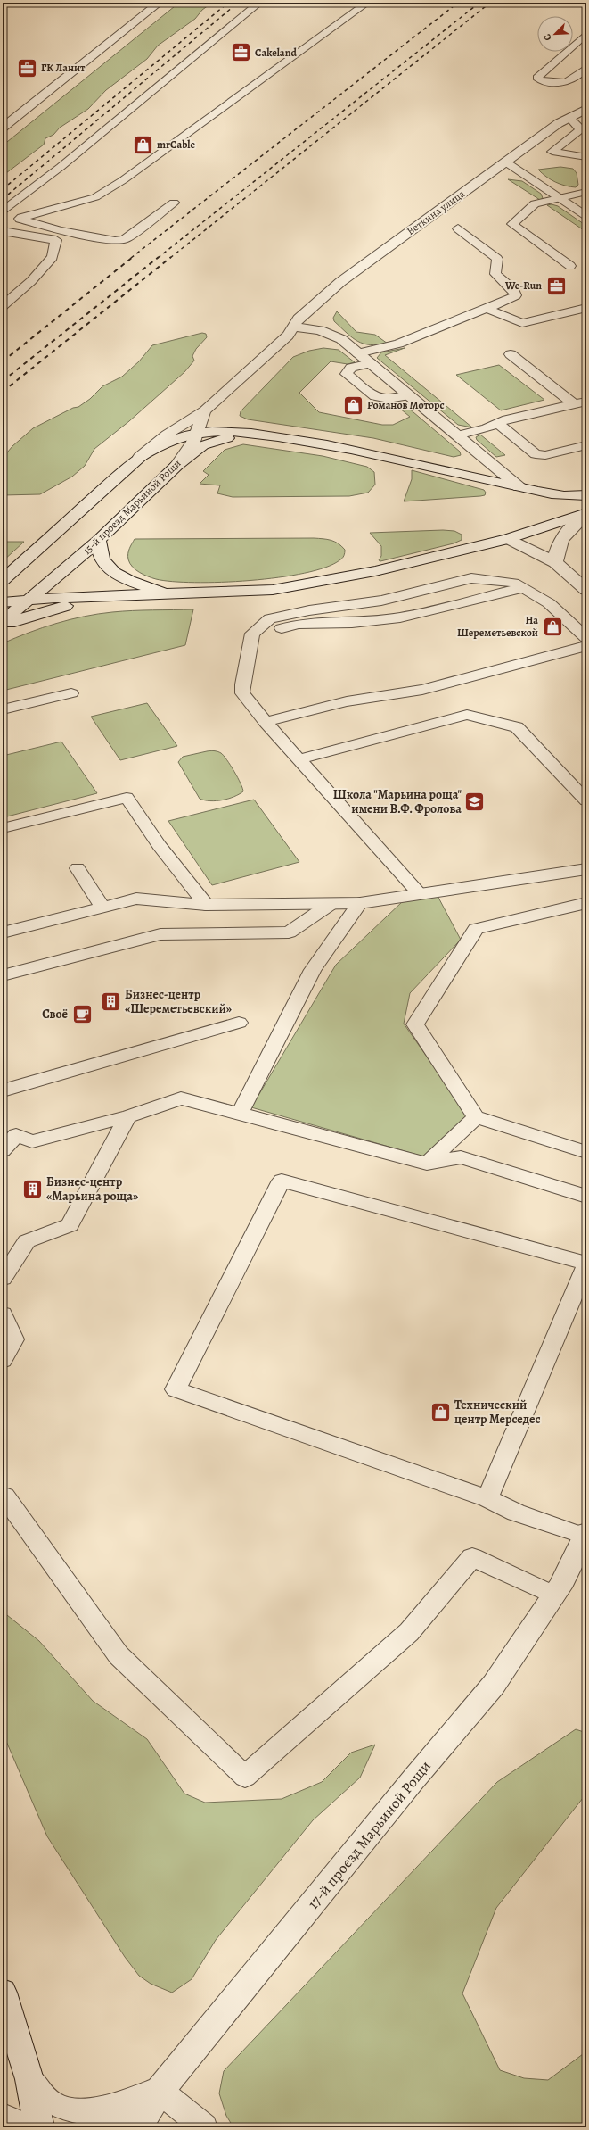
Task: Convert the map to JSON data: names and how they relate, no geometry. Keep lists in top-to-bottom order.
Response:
{
  "streets": {
    "street": ["Веткина улица", "15-й проезд Марьиной Рощи", "17-й проезд Марьиной Рощи"]
  },
  "crossings": [
    ["Веткина улица", "15-й проезд Марьиной Рощи"]
  ],
  "places": {
    "office": ["Cakeland", "ГК Ланит", "We-Run"],
    "shop": [
      "mrCable",
      "Романов Моторс",
      "На Шереметьевской",
      "Технический центр Мерседес"
    ],
    "school or university": ["Школа \"Марьина роща\" имени В.Ф. Фролова"],
    "building": ["Бизнес-центр «Шереметьевский»", "Бизнес-центр «Марьина роща»"],
    "cafe": ["Своё"]
  },
  "north": "bottom left"
}
